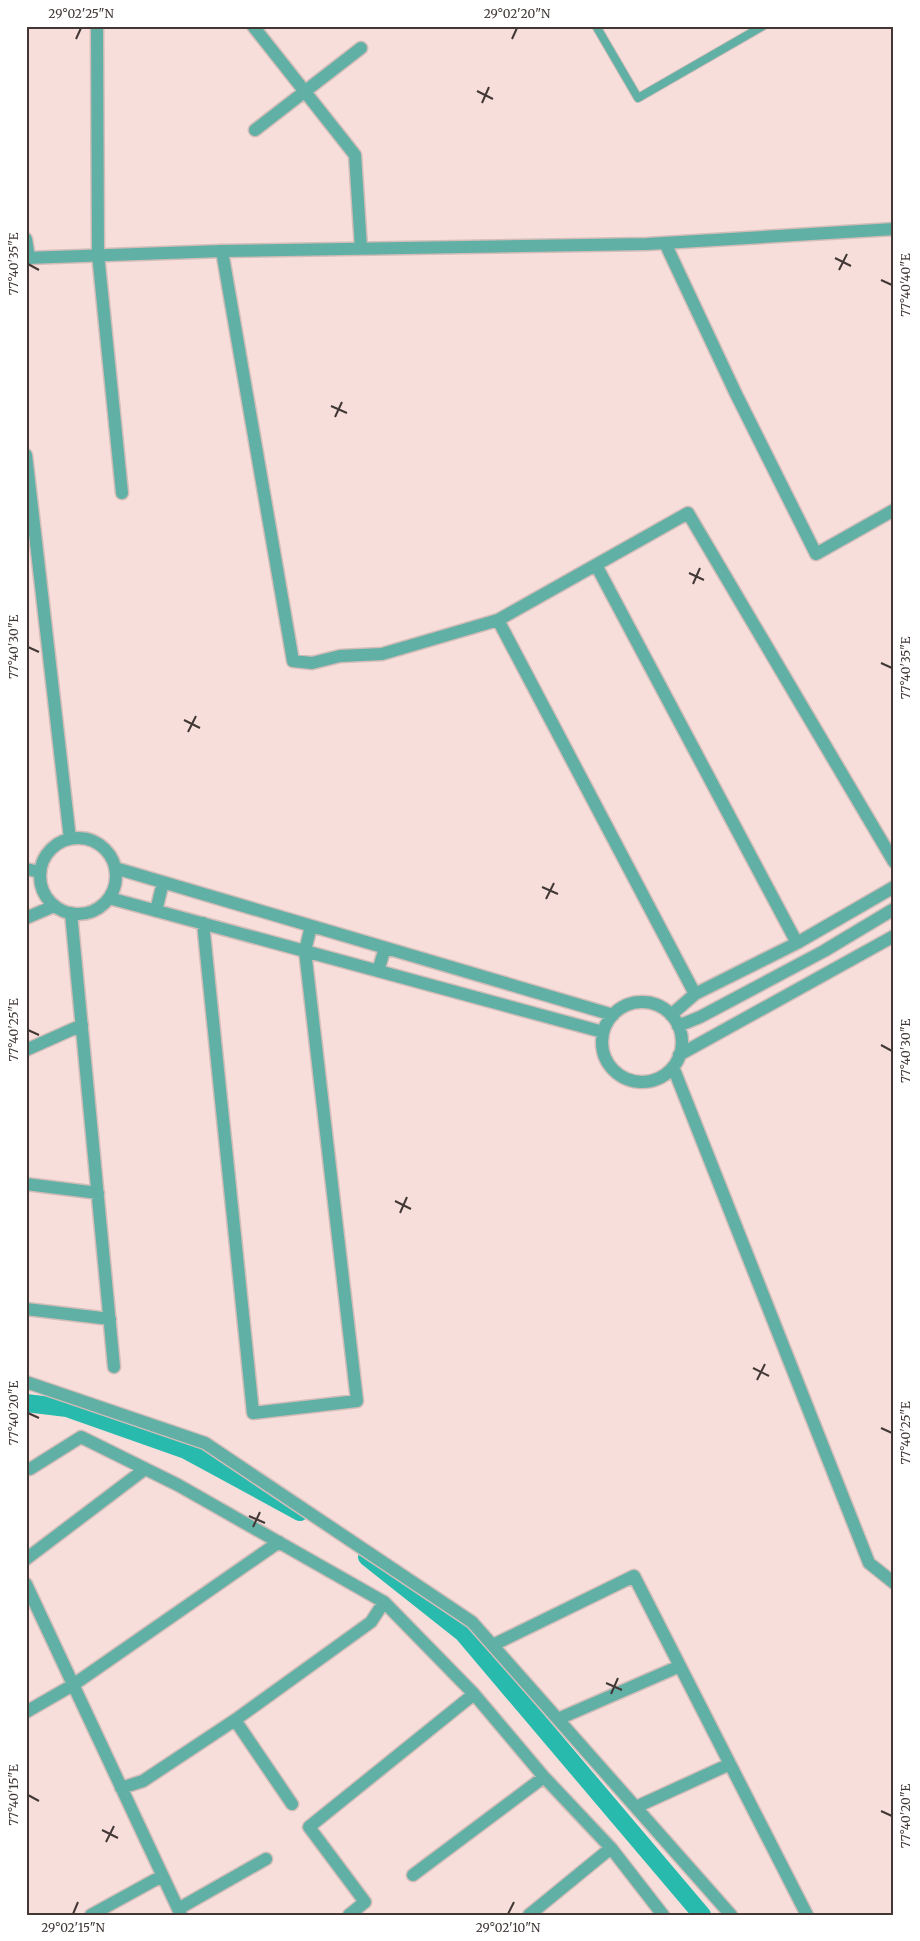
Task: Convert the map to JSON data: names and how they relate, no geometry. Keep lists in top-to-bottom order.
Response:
{
  "coordinates": [
    "29°02'25\"N",
    "29°02'20\"N",
    "77°40'35\"E",
    "77°40'40\"E",
    "77°40'30\"E",
    "77°40'25\"E",
    "77°40'20\"E",
    "77°40'15\"E",
    "29°02'15\"N",
    "29°02'10\"N"
  ]
}
